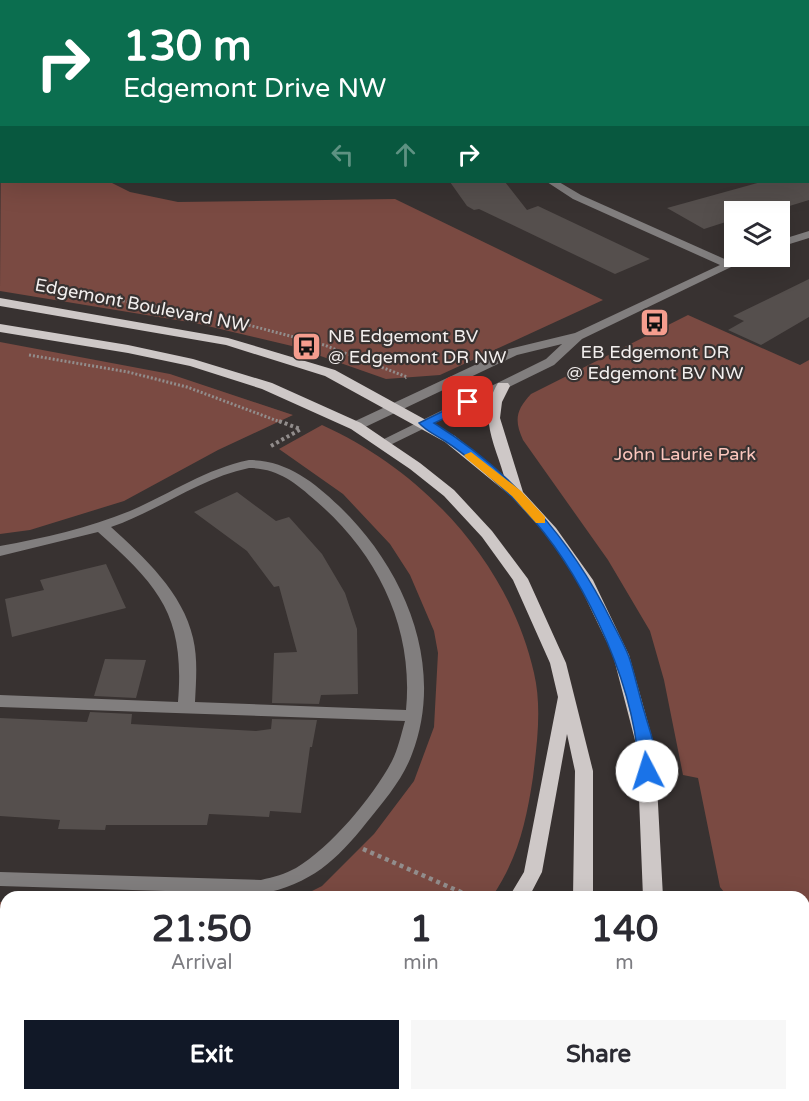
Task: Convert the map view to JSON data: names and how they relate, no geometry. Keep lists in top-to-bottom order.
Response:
{
  "streets": {
    "main road": ["Edgemont Boulevard NW"]
  },
  "parks": ["John Laurie Park"],
  "places": {
    "bus stop": ["EB Edgemont DR @ Edgemont BV NW", "NB Edgemont BV @ Edgemont DR NW"]
  },
  "page": {
    "turn": ["130 m", "Edgemont Drive NW"],
    "eta": [
      "21:50",
      "Arrival",
      "1",
      "min",
      "140",
      "m"
    ],
    "buttons": ["Exit", "Share"]
  }
}
